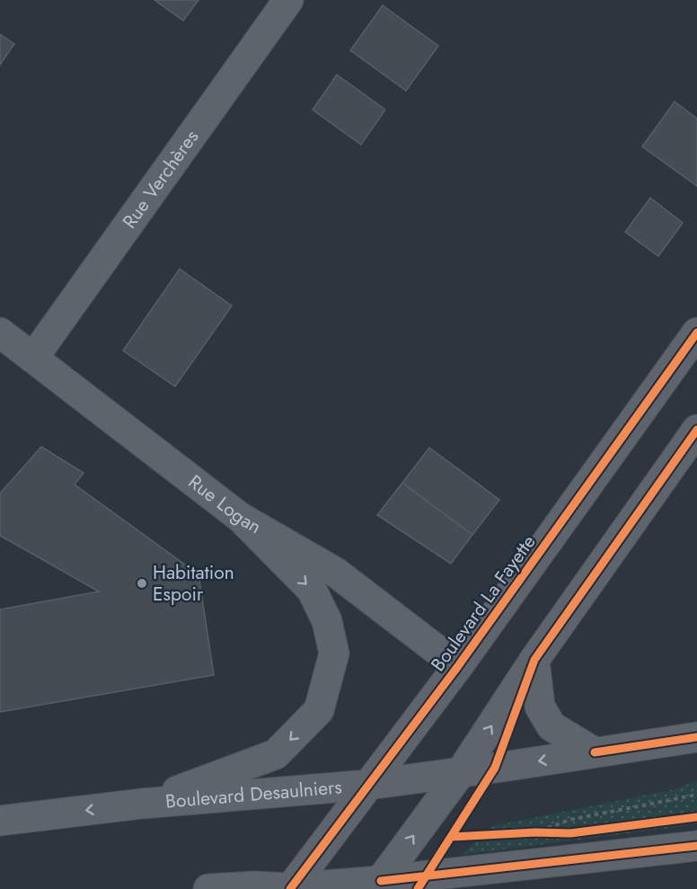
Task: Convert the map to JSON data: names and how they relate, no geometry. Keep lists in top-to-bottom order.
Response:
{
  "streets": {
    "street": [
      "Rue Verchères",
      "Rue Logan",
      "Boulevard La Fayette",
      "Boulevard Desaulniers"
    ]
  },
  "crossings": [
    ["Rue Verchères", "Rue Logan"],
    ["Rue Logan", "Boulevard La Fayette"],
    ["Boulevard La Fayette", "Boulevard Desaulniers"]
  ],
  "places": ["Habitation Espoir"]
}
